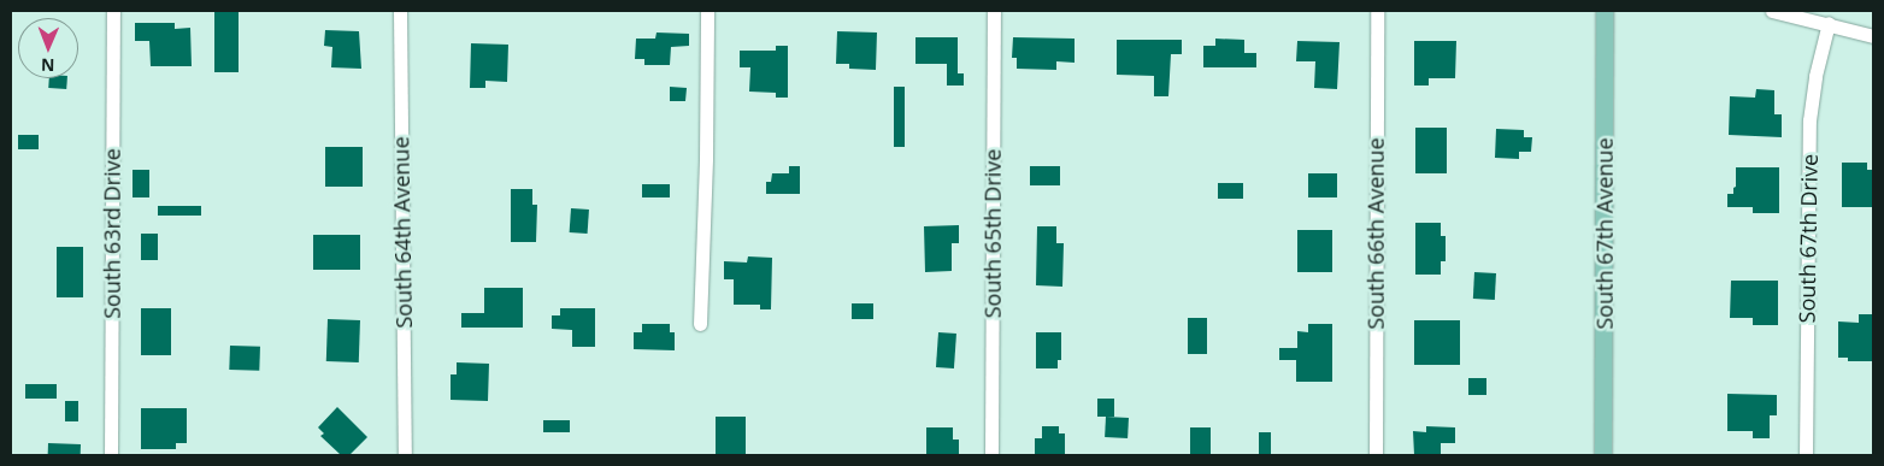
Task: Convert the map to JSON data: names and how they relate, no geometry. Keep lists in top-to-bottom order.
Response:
{
  "streets": {
    "main road": ["South 67th Avenue"],
    "street": [
      "South 64th Avenue",
      "South 63rd Drive",
      "South 65th Drive",
      "South 66th Avenue",
      "South 67th Drive"
    ]
  },
  "north": "bottom"
}
